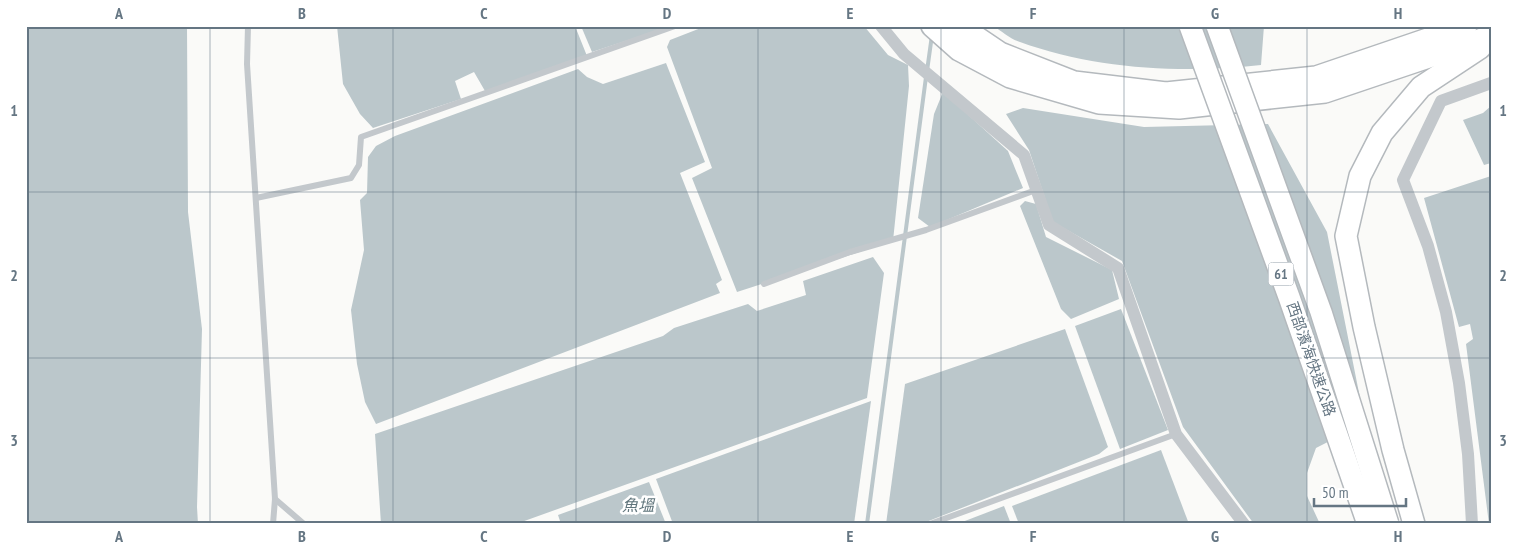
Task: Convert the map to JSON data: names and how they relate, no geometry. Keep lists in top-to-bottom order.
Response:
{
  "streets": {
    "highway": ["61", "西部濱海快速公路"]
  },
  "water": ["魚塭"],
  "scale_bar": "50 m",
  "grid": {
    "columns": [
      "A",
      "B",
      "C",
      "D",
      "E",
      "F",
      "G",
      "H"
    ],
    "rows": ["1", "2", "3"]
  }
}
